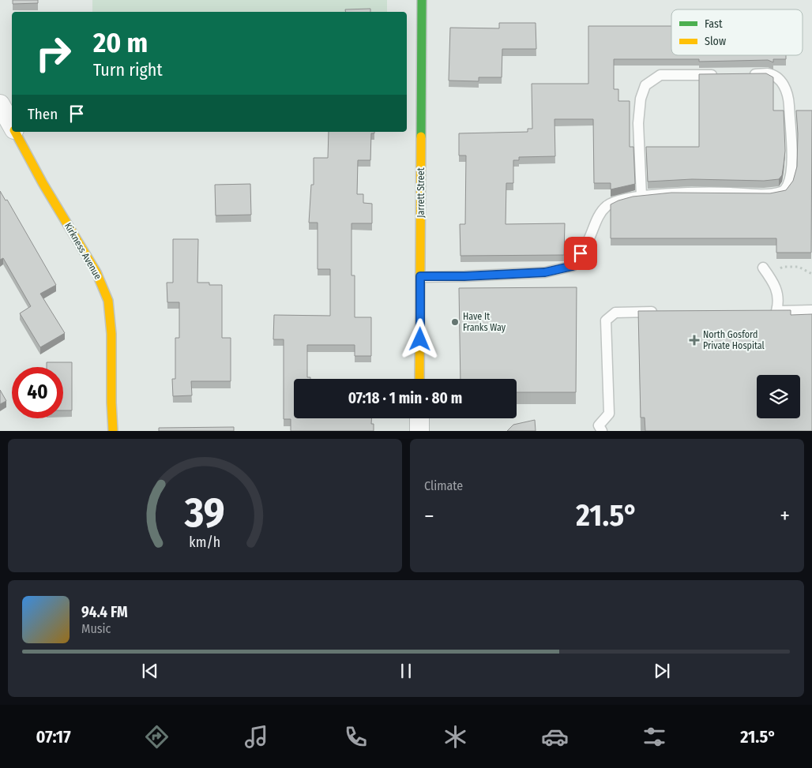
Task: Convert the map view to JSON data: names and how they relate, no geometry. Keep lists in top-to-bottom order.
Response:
{
  "streets": {
    "street": ["Jarrett Street", "Kirkness Avenue"]
  },
  "places": {
    "other": ["Have It Franks Way"],
    "health": ["North Gosford Private Hospital"]
  },
  "legend": ["Fast", "Slow"],
  "page": {
    "turn": ["20 m", "Turn right"],
    "then": "Then",
    "limit": "40",
    "trip": "07:18 · 1 min · 80 m",
    "tile": "Climate",
    "heat": ["−", "21.5°", "+"],
    "song": ["94.4 FM", "Music"],
    "tabs": ["07:17", "21.5°"],
    "gauge": ["39", "km/h"]
  }
}
